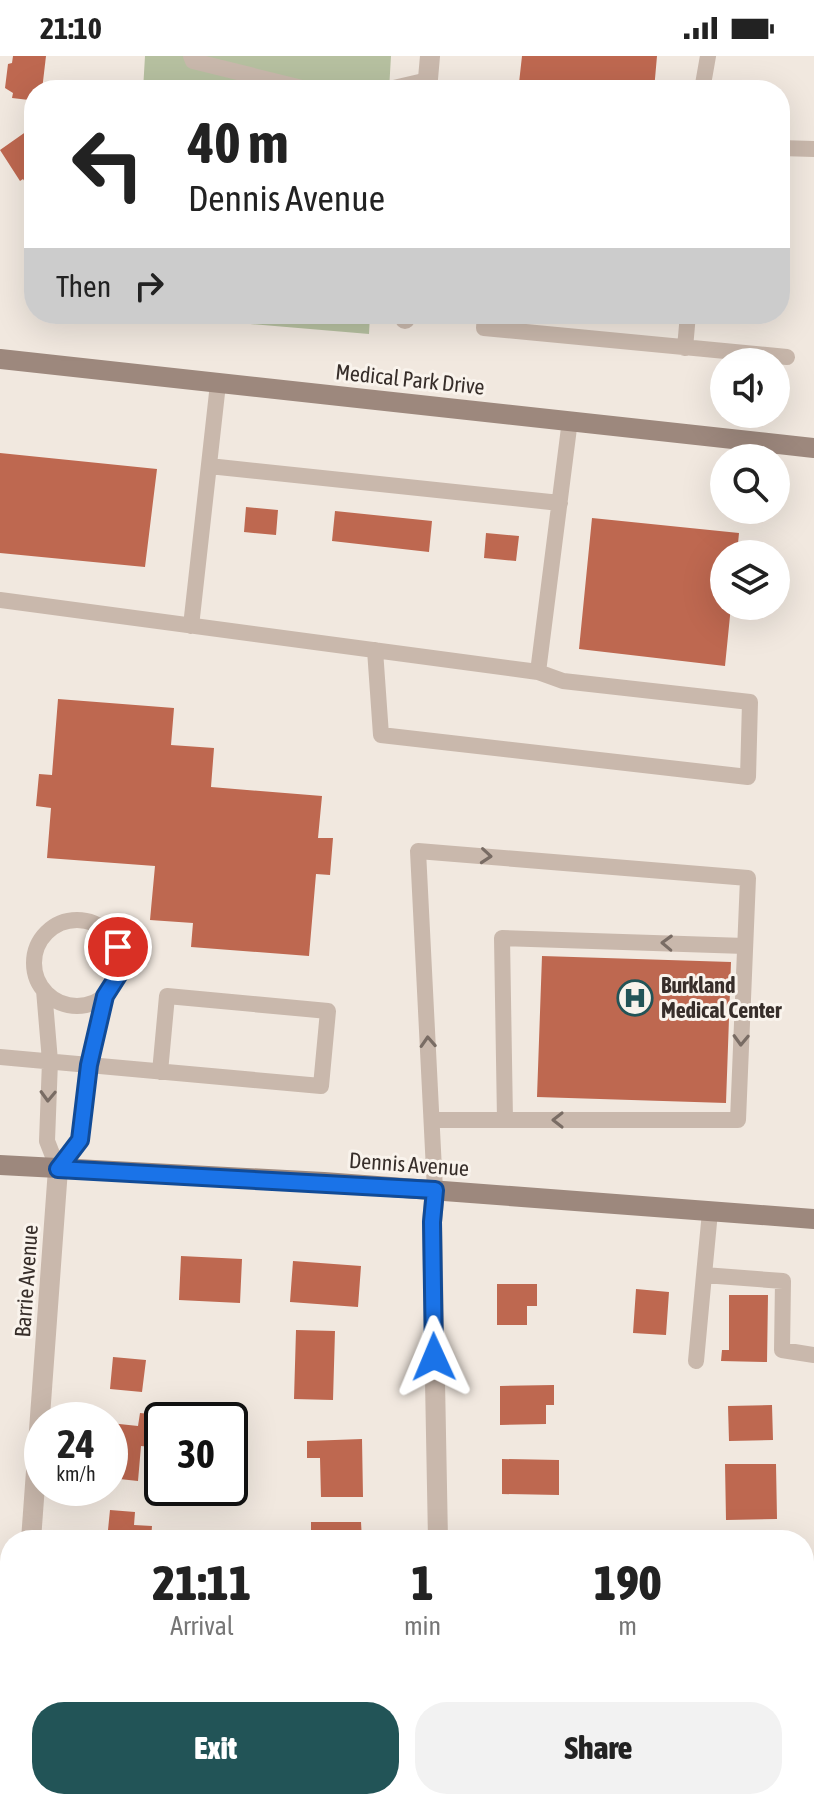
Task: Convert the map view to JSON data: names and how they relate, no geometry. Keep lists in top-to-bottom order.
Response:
{
  "streets": {
    "street": ["Medical Park Drive", "Dennis Avenue", "Barrie Avenue"]
  },
  "crossings": [
    ["Dennis Avenue", "Barrie Avenue"]
  ],
  "places": {
    "hospital": ["Burkland Medical Center"]
  },
  "page": {
    "status": "21:10",
    "turn": ["40 m", "Dennis Avenue"],
    "then": "Then",
    "speed": "24 km/h",
    "limit": "30",
    "eta": [
      "21:11",
      "Arrival",
      "1",
      "min",
      "190",
      "m"
    ],
    "buttons": ["Exit", "Share"]
  }
}
